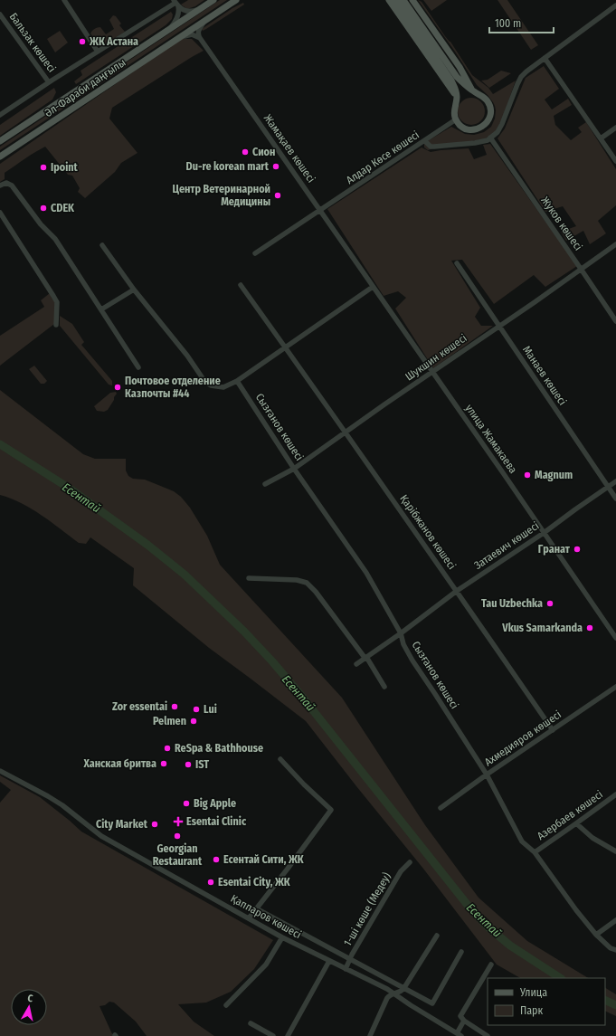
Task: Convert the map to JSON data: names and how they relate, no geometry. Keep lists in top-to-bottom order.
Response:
{
  "streets": {
    "main road": ["Әл-Фараби даңғылы"],
    "street": [
      "Бальзак көшесі",
      "Жамақаев көшесі",
      "Алдар Көсе көшесі",
      "Жуков көшесі",
      "Шукшин көшесі",
      "Манаев көшесі",
      "Сызғанов көшесі",
      "улица Жамакаева",
      "Қарібжанов көшесі",
      "Затаевич көшесі",
      "Ахмедияров көшесі",
      "Азербаев көшесі",
      "1-ші көше (Медеу)",
      "Қаппаров көшесі"
    ]
  },
  "crossings": [
    ["Жамақаев көшесі", "Алдар Көсе көшесі"],
    ["Жамақаев көшесі", "улица Жамакаева"],
    ["Жуков көшесі", "Шукшин көшесі"],
    ["Шукшин көшесі", "Манаев көшесі"],
    ["Шукшин көшесі", "Сызғанов көшесі"],
    ["Шукшин көшесі", "улица Жамакаева"],
    ["Шукшин көшесі", "Қарібжанов көшесі"],
    ["Манаев көшесі", "Затаевич көшесі"],
    ["Сызғанов көшесі", "Затаевич көшесі"],
    ["Сызғанов көшесі", "Ахмедияров көшесі"],
    ["Сызғанов көшесі", "Азербаев көшесі"],
    ["улица Жамакаева", "Затаевич көшесі"],
    ["Қарібжанов көшесі", "Затаевич көшесі"],
    ["Қарібжанов көшесі", "Ахмедияров көшесі"],
    ["1-ші көше (Медеу)", "Қаппаров көшесі"]
  ],
  "water": ["Есентай"],
  "places": {
    "other": [
      "ЖК Астана",
      "Сион",
      "Du-re korean mart",
      "Ipoint",
      "Центр Ветеринарной Медицины",
      "CDEK",
      "Почтовое отделение Казпочты #44",
      "Magnum",
      "Гранат",
      "Tau Uzbechka",
      "Vkus Samarkanda",
      "Zor essentai",
      "Lui",
      "Pelmen",
      "ReSpa & Bathhouse",
      "Ханская бритва",
      "IST",
      "Big Apple",
      "City Market",
      "Georgian Restaurant",
      "Есентай Сити, ЖК",
      "Esentai City, ЖК"
    ],
    "health": ["Esentai Clinic"]
  },
  "legend": ["Улица", "Парк"],
  "scale_bar": "100 m",
  "north": "top"
}
